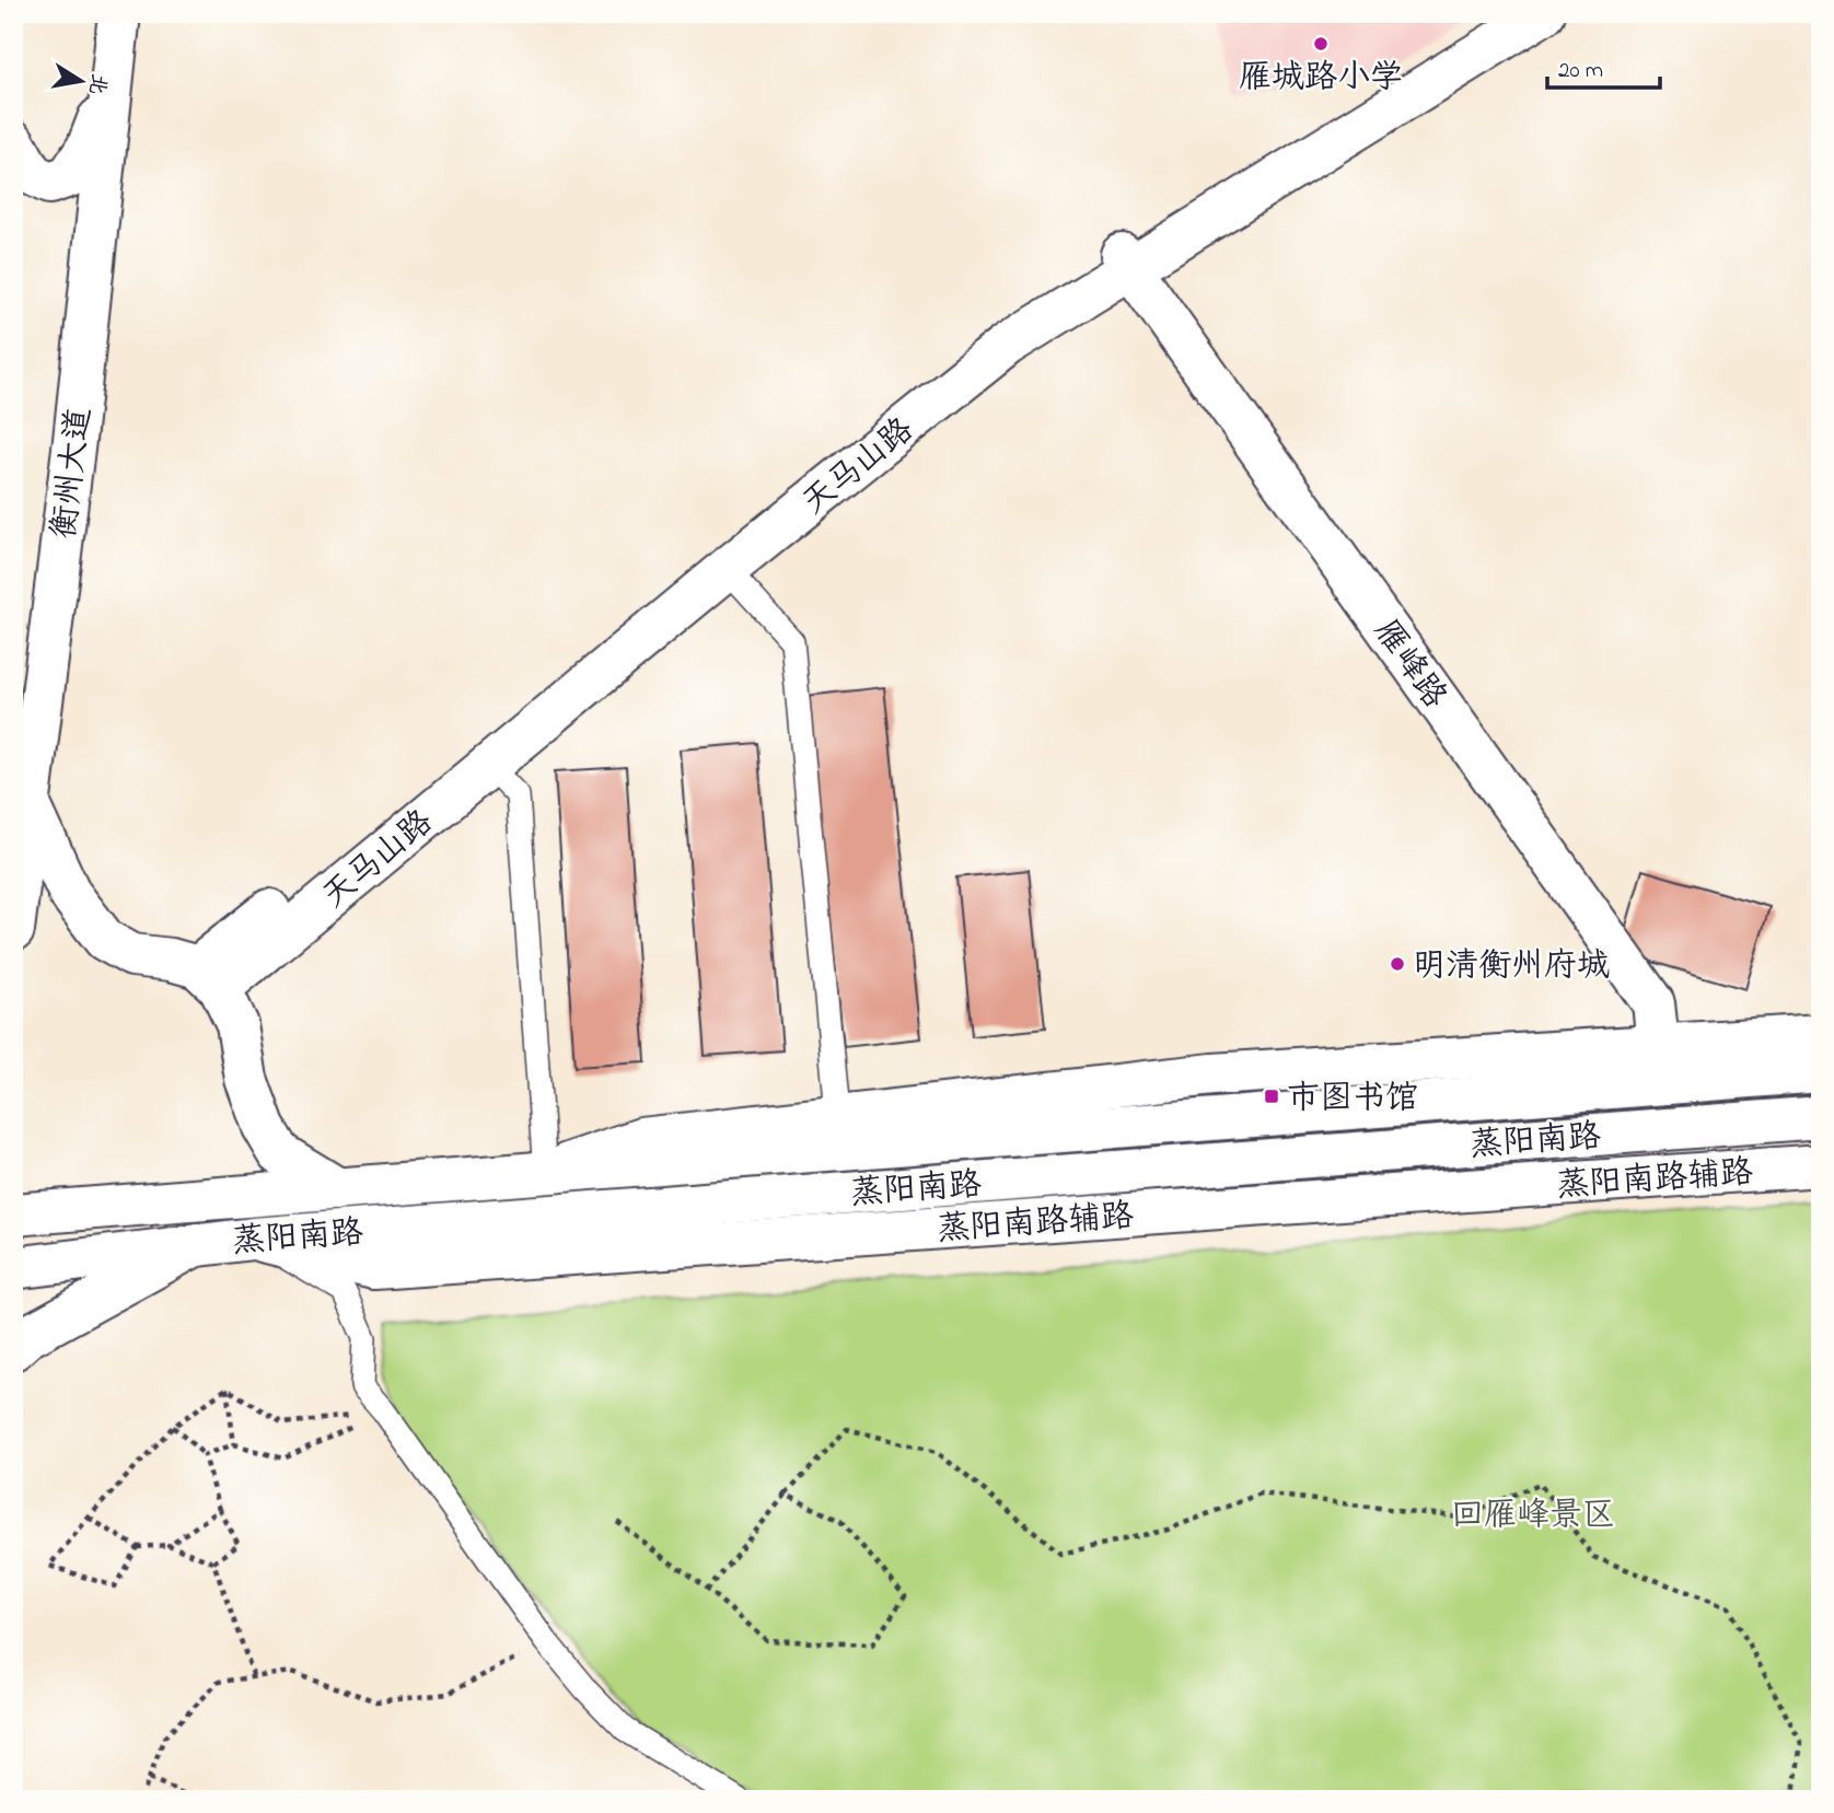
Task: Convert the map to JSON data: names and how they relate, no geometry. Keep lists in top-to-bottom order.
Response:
{
  "streets": {
    "main road": [
      "天马山路",
      "衡州大道",
      "雁峰路",
      "蒸阳南路",
      "蒸阳南路辅路"
    ]
  },
  "crossings": [
    ["天马山路", "雁峰路"],
    ["雁峰路", "蒸阳南路"],
    ["蒸阳南路", "蒸阳南路辅路"]
  ],
  "parks": ["回雁峰景区"],
  "places": {
    "other": ["雁城路小学", "明清衡州府城"],
    "transit": ["市图书馆"]
  },
  "scale_bar": "20 m",
  "north": "right"
}
